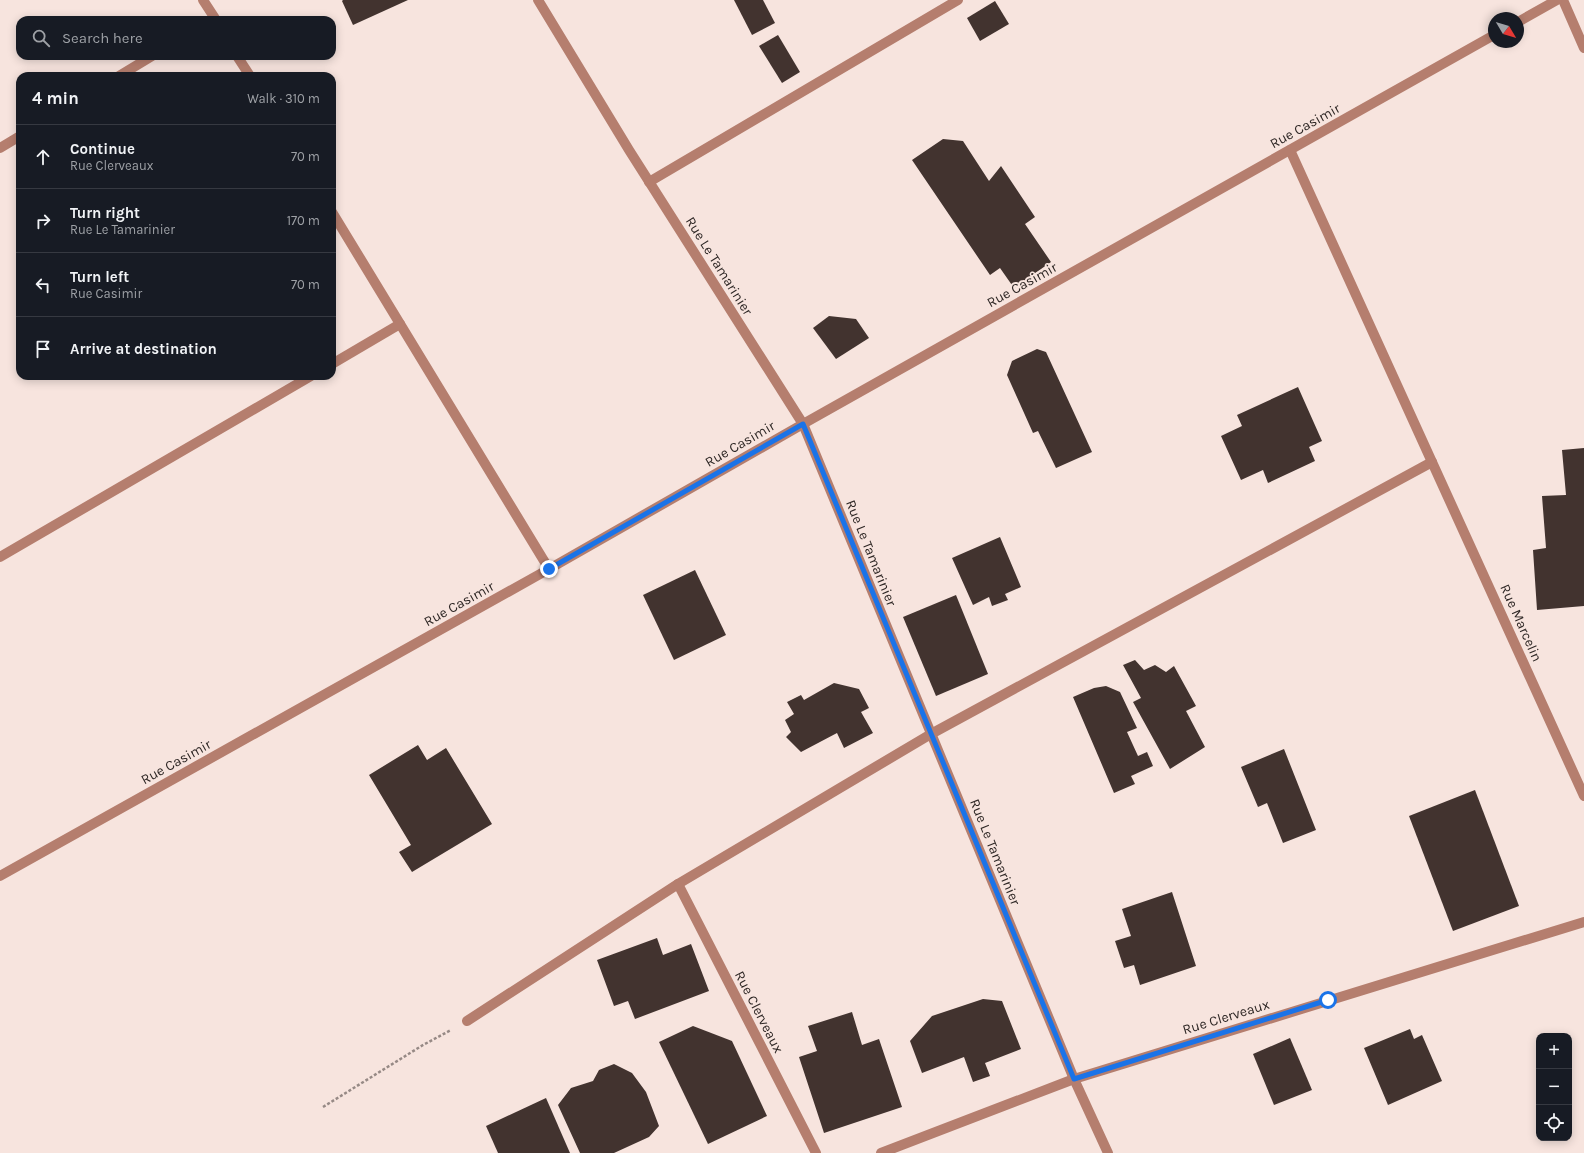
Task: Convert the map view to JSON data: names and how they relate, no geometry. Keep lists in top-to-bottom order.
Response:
{
  "streets": {
    "street": [
      "Rue Casimir",
      "Rue Le Tamarinier",
      "Rue Marcelin",
      "Rue Clerveaux"
    ]
  },
  "crossings": [
    ["Rue Casimir", "Rue Le Tamarinier"],
    ["Rue Casimir", "Rue Marcelin"],
    ["Rue Le Tamarinier", "Rue Clerveaux"]
  ],
  "north": "bottom right",
  "page": {
    "search": "Search here",
    "heading": ["4 min", "Walk · 310 m"],
    "list": [
      ["Continue", "Rue Clerveaux", "70 m"],
      ["Turn right", "Rue Le Tamarinier", "170 m"],
      ["Turn left", "Rue Casimir", "70 m"],
      "Arrive at destination"
    ],
    "map_buttons": ["+", "−"]
  }
}
